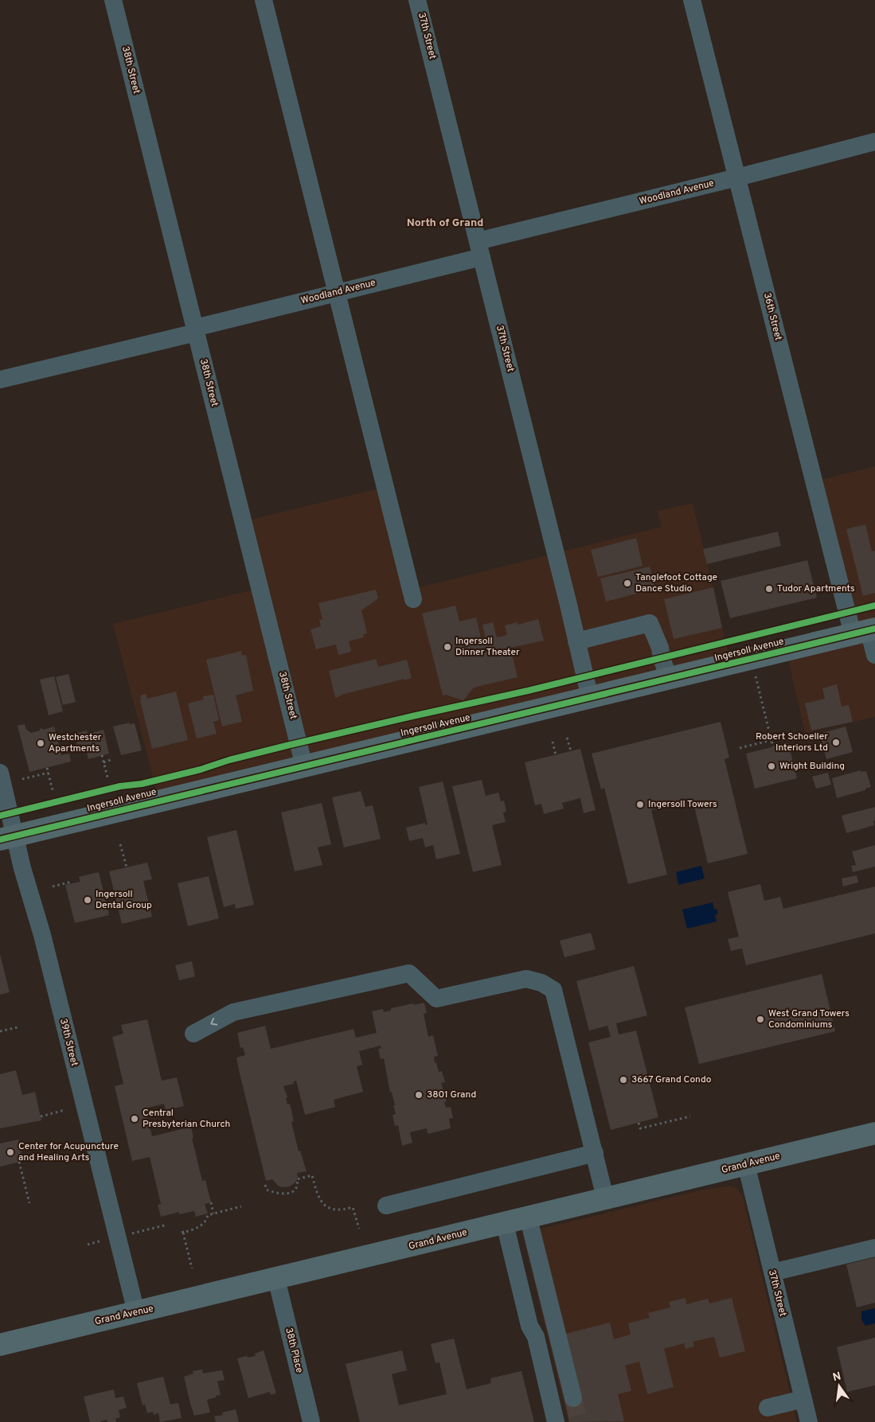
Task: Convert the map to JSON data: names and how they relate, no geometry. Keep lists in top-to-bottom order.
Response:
{
  "streets": {
    "main road": ["Ingersoll Avenue", "Grand Avenue"],
    "street": [
      "37th Street",
      "38th Street",
      "Woodland Avenue",
      "36th Street",
      "39th Street",
      "38th Place"
    ]
  },
  "crossings": [
    ["37th Street", "Woodland Avenue"],
    ["37th Street", "Ingersoll Avenue"],
    ["37th Street", "Grand Avenue"],
    ["38th Street", "Woodland Avenue"],
    ["38th Street", "Ingersoll Avenue"],
    ["Woodland Avenue", "36th Street"],
    ["36th Street", "Ingersoll Avenue"],
    ["Ingersoll Avenue", "39th Street"],
    ["39th Street", "Grand Avenue"],
    ["Grand Avenue", "38th Place"]
  ],
  "districts": ["North of Grand"],
  "places": [
    "Tanglefoot Cottage Dance Studio",
    "Tudor Apartments",
    "Ingersoll Dinner Theater",
    "Robert Schoeller Interiors Ltd",
    "Westchester Apartments",
    "Wright Building",
    "Ingersoll Towers",
    "Ingersoll Dental Group",
    "West Grand Towers Condominiums",
    "3667 Grand Condo",
    "3801 Grand",
    "Central Presbyterian Church",
    "Center for Acupuncture and Healing Arts"
  ],
  "north": "top"
}
